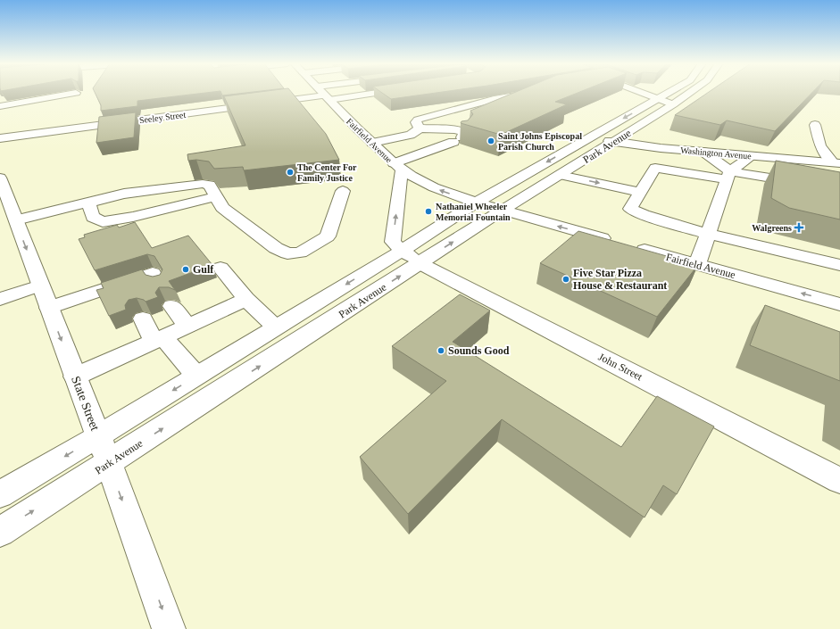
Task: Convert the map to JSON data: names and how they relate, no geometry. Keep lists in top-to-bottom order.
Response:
{
  "streets": {
    "main road": [
      "Seeley Street",
      "Fairfield Avenue",
      "Park Avenue",
      "Washington Avenue",
      "John Street",
      "State Street"
    ]
  },
  "crossings": [
    ["Seeley Street", "Fairfield Avenue"],
    ["Fairfield Avenue", "Park Avenue"],
    ["Fairfield Avenue", "John Street"],
    ["Park Avenue", "Washington Avenue"],
    ["Park Avenue", "John Street"],
    ["Park Avenue", "State Street"]
  ],
  "one_way": ["State Street"],
  "places": {
    "other": [
      "Saint Johns Episcopal Parish Church",
      "The Center For Family Justice",
      "Nathaniel Wheeler Memorial Fountain",
      "Gulf",
      "Five Star Pizza House & Restaurant",
      "Sounds Good"
    ],
    "health": ["Walgreens"]
  }
}
